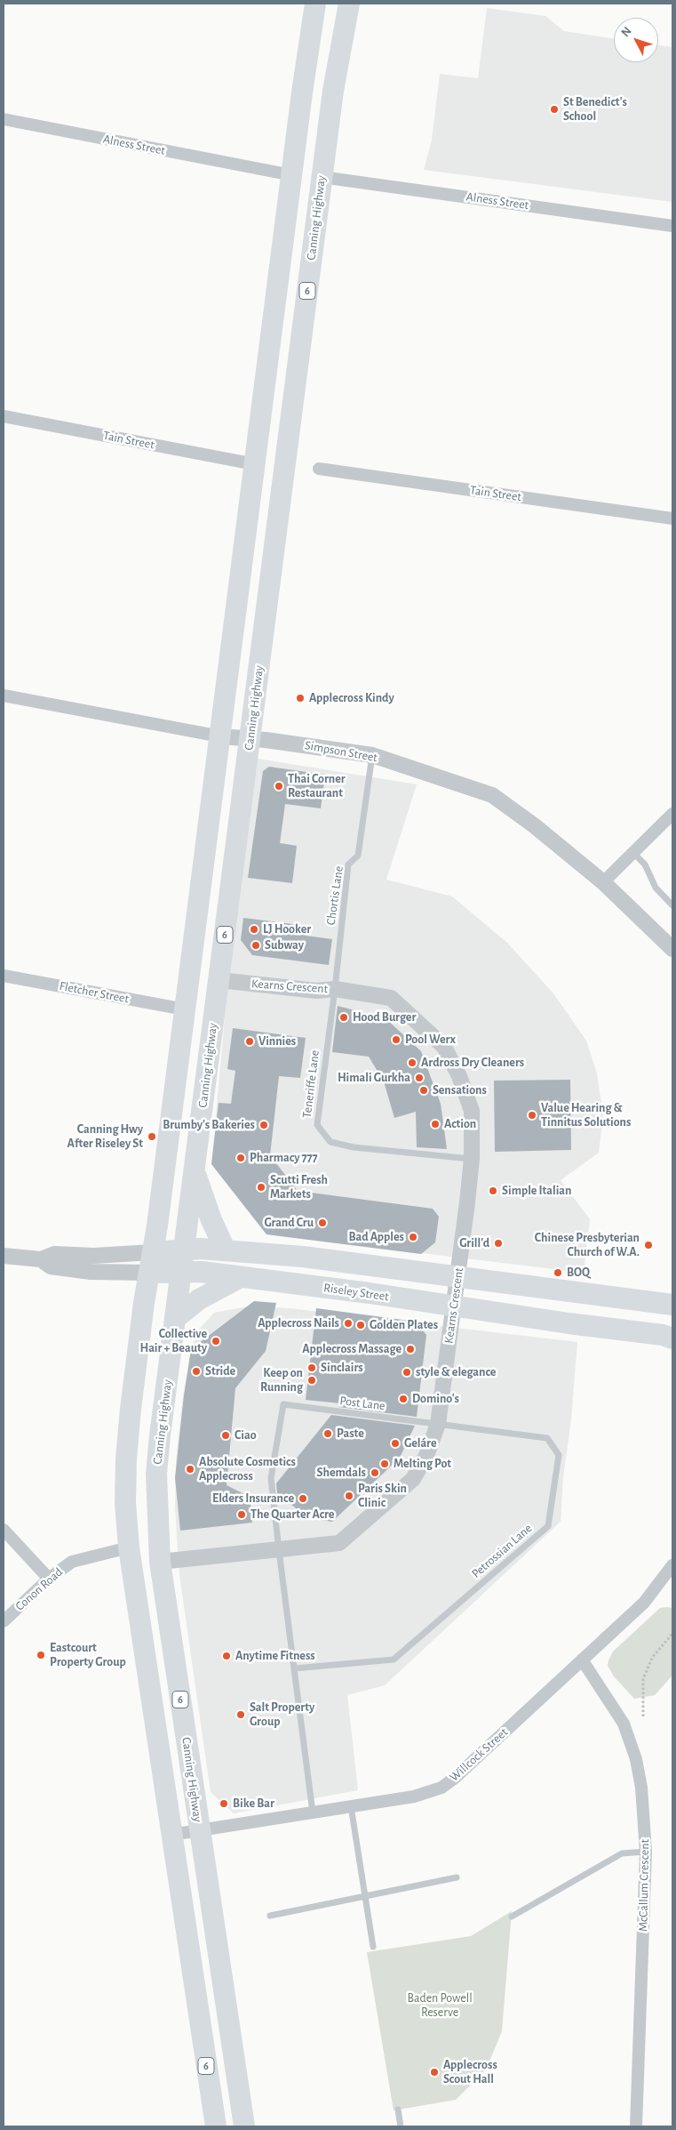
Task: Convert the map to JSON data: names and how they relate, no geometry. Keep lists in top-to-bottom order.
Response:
{
  "streets": {
    "highway": ["Canning Highway", "6", "Riseley Street"],
    "street": [
      "Alness Street",
      "Tain Street",
      "Simpson Street",
      "Kearns Crescent",
      "Fletcher Street",
      "Conon Road",
      "Willcock Street",
      "McCallum Crescent"
    ],
    "lane": [
      "Chortis Lane",
      "Teneriffe Lane",
      "Post Lane",
      "Petrossian Lane"
    ]
  },
  "crossings": [
    ["Alness Street", "Canning Highway"],
    ["Alness Street", "6"],
    ["Canning Highway", "Simpson Street"],
    ["Canning Highway", "Kearns Crescent"],
    ["Canning Highway", "Riseley Street"],
    ["Canning Highway", "Willcock Street"],
    ["6", "Tain Street"],
    ["6", "Simpson Street"],
    ["6", "Fletcher Street"],
    ["6", "Riseley Street"],
    ["6", "Conon Road"],
    ["6", "Willcock Street"],
    ["Simpson Street", "Chortis Lane"],
    ["Chortis Lane", "Kearns Crescent"],
    ["Chortis Lane", "Teneriffe Lane"],
    ["Kearns Crescent", "Teneriffe Lane"],
    ["Kearns Crescent", "Riseley Street"],
    ["Kearns Crescent", "Post Lane"],
    ["Kearns Crescent", "Petrossian Lane"],
    ["Post Lane", "Petrossian Lane"],
    ["Willcock Street", "McCallum Crescent"]
  ],
  "parks": ["Baden Powell Reserve"],
  "places": [
    "St Benedict's School",
    "Applecross Kindy",
    "Thai Corner Restaurant",
    "LJ Hooker",
    "Subway",
    "Hood Burger",
    "Pool Werx",
    "Vinnies",
    "Ardross Dry Cleaners",
    "Himali Gurkha",
    "Sensations",
    "Value Hearing & Tinnitus Solutions",
    "Action",
    "Brumby's Bakeries",
    "Canning Hwy After Riseley St",
    "Pharmacy 777",
    "Scutti Fresh Markets",
    "Simple Italian",
    "Grand Cru",
    "Bad Apples",
    "Grill'd",
    "Chinese Presbyterian Church of W.A.",
    "BOQ",
    "Applecross Nails",
    "Golden Plates",
    "Collective Hair + Beauty",
    "Applecross Massage",
    "Sinclairs",
    "Stride",
    "style & elegance",
    "Keep on Running",
    "Domino's",
    "Paste",
    "Ciao",
    "Geláre",
    "Melting Pot",
    "Absolute Cosmetics Applecross",
    "Shemdals",
    "Paris Skin Clinic",
    "Elders Insurance",
    "The Quarter Acre",
    "Eastcourt Property Group",
    "Anytime Fitness",
    "Salt Property Group",
    "Bike Bar",
    "Applecross Scout Hall"
  ],
  "north": "top left"
}
